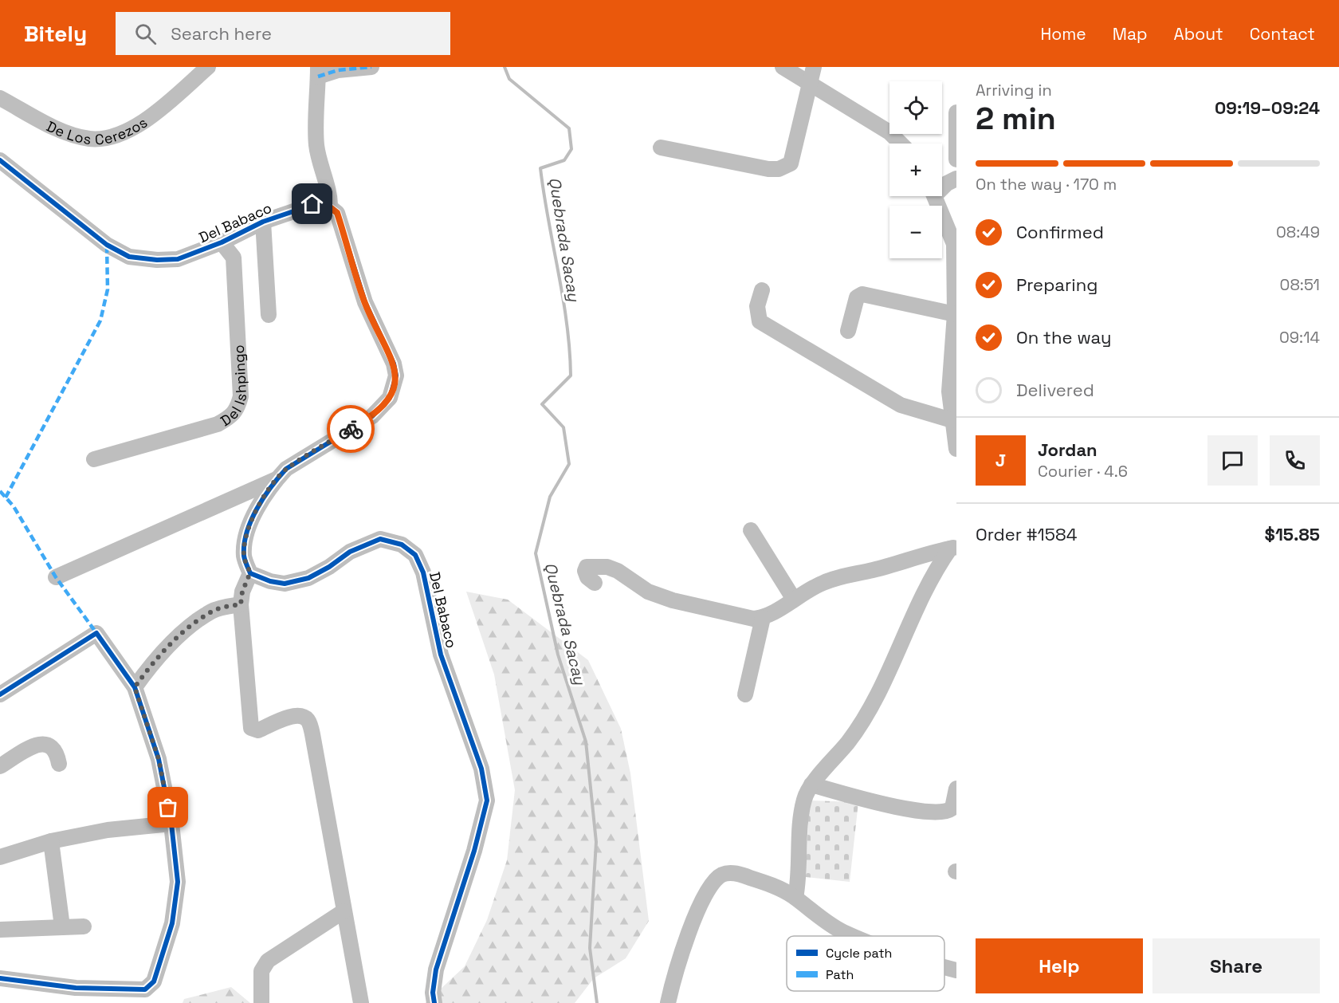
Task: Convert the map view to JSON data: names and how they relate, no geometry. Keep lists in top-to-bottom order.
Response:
{
  "streets": {
    "street": ["De Los Cerezos", "Del Babaco", "Del Ishpingo"]
  },
  "crossings": [
    ["Del Babaco", "Del Ishpingo"]
  ],
  "water": ["Quebrada Sacay"],
  "legend": ["Cycle path", "Path"],
  "page": {
    "header": "Bitely",
    "search": "Search here",
    "nav": [
      "Home",
      "Map",
      "About",
      "Contact"
    ],
    "heading": ["2 min", "Arriving in", "09:19–09:24"],
    "panel": [
      "Jordan",
      "Courier · 4.6",
      "Order #1584",
      "$15.85"
    ],
    "map_buttons": ["+", "−"],
    "bar": "On the way · 170 m",
    "list": [
      ["Confirmed", "08:49"],
      ["Preparing", "08:51"],
      ["On the way", "09:14"],
      "Delivered"
    ],
    "round": "J",
    "buttons": ["Help", "Share"]
  }
}
